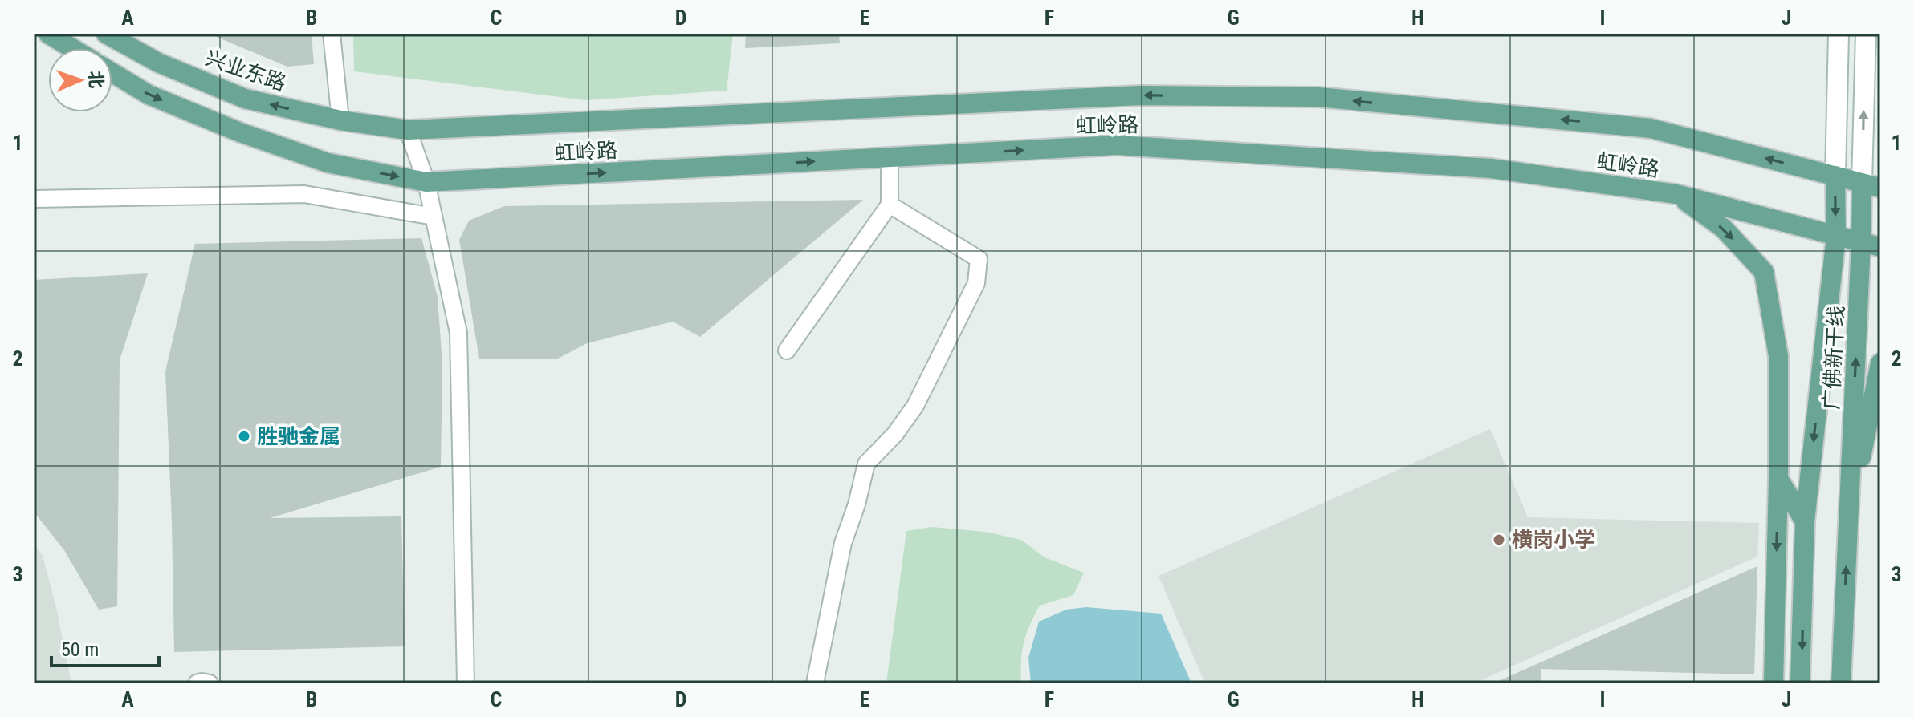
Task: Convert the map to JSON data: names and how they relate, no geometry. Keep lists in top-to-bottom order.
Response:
{
  "streets": {
    "main road": ["兴业东路", "虹岭路", "广佛新干线"]
  },
  "crossings": [
    ["兴业东路", "虹岭路"],
    ["虹岭路", "广佛新干线"]
  ],
  "one_way": ["兴业东路", "广佛新干线"],
  "places": ["胜驰金属", "横岗小学"],
  "scale_bar": "50 m",
  "north": "right",
  "grid": {
    "columns": [
      "A",
      "B",
      "C",
      "D",
      "E",
      "F",
      "G",
      "H",
      "I",
      "J"
    ],
    "rows": ["1", "2", "3"]
  }
}
